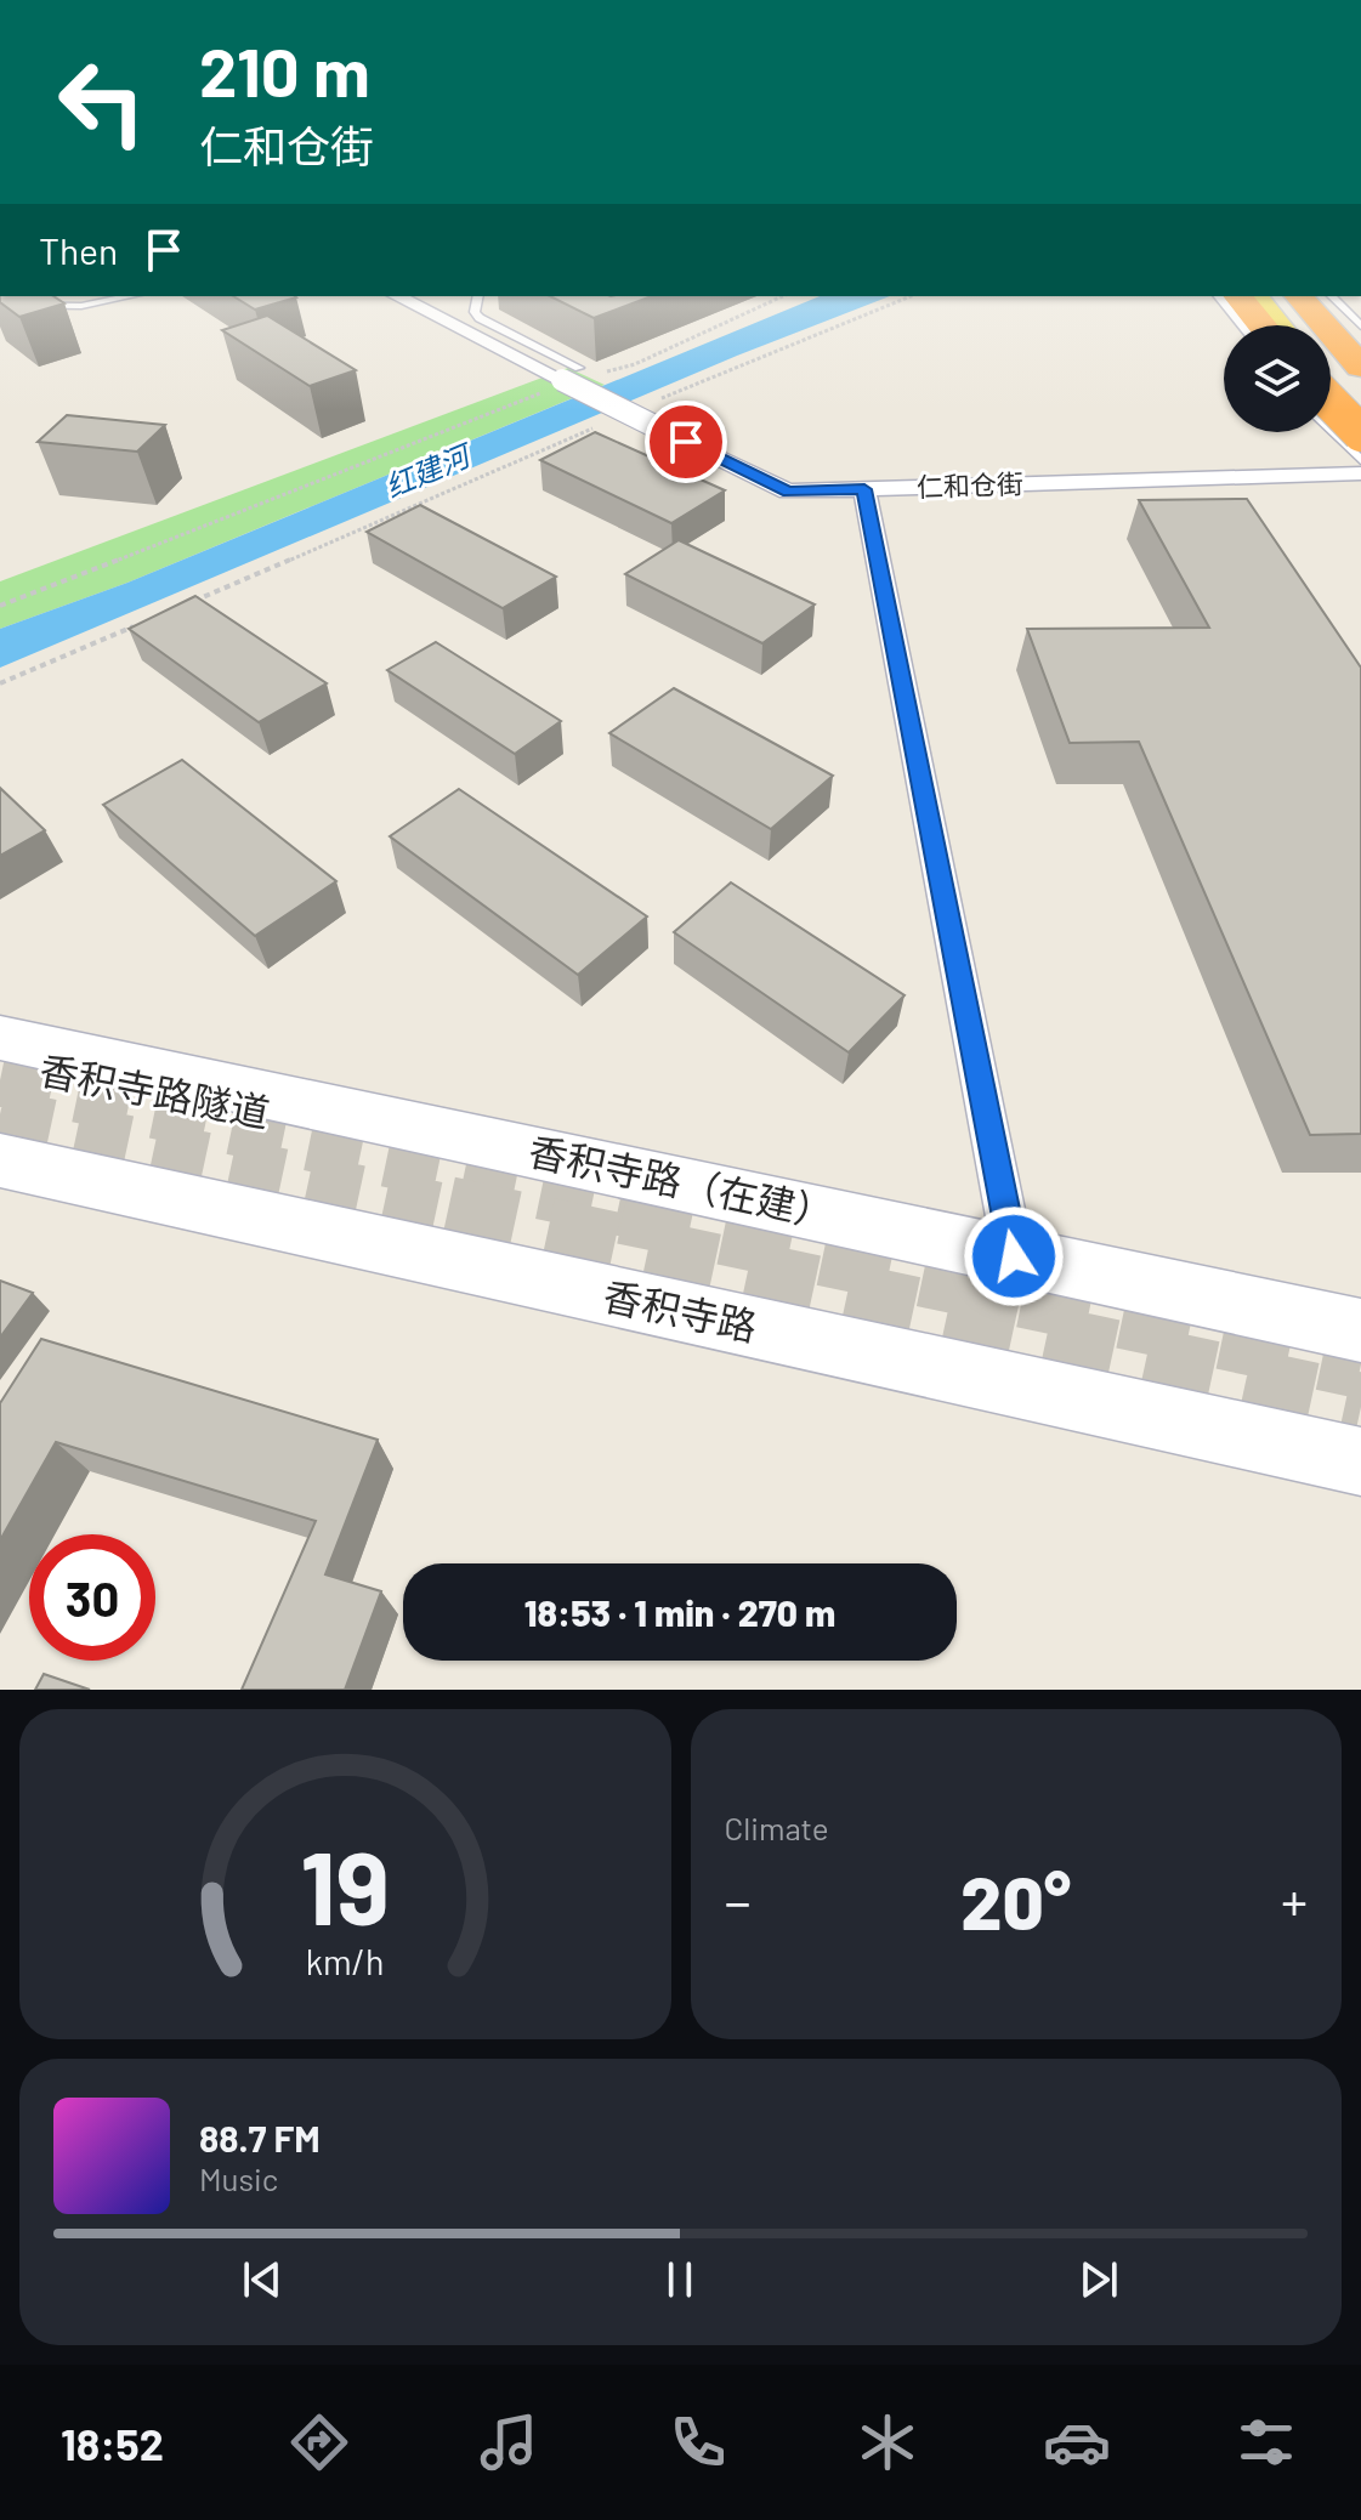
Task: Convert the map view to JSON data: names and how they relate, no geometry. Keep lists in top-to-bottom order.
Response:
{
  "streets": {
    "main road": ["香积寺路隧道", "香积寺路（在建）", "香积寺路"],
    "street": ["仁和仓街"]
  },
  "crossings": [
    ["香积寺路隧道", "香积寺路（在建）"]
  ],
  "water": ["红建河"],
  "page": {
    "turn": ["210 m", "仁和仓街"],
    "then": "Then",
    "limit": "30",
    "trip": "18:53 · 1 min · 270 m",
    "tile": "Climate",
    "heat": ["−", "20°", "+"],
    "song": ["88.7 FM", "Music"],
    "tabs": "18:52",
    "gauge": ["19", "km/h"]
  }
}
